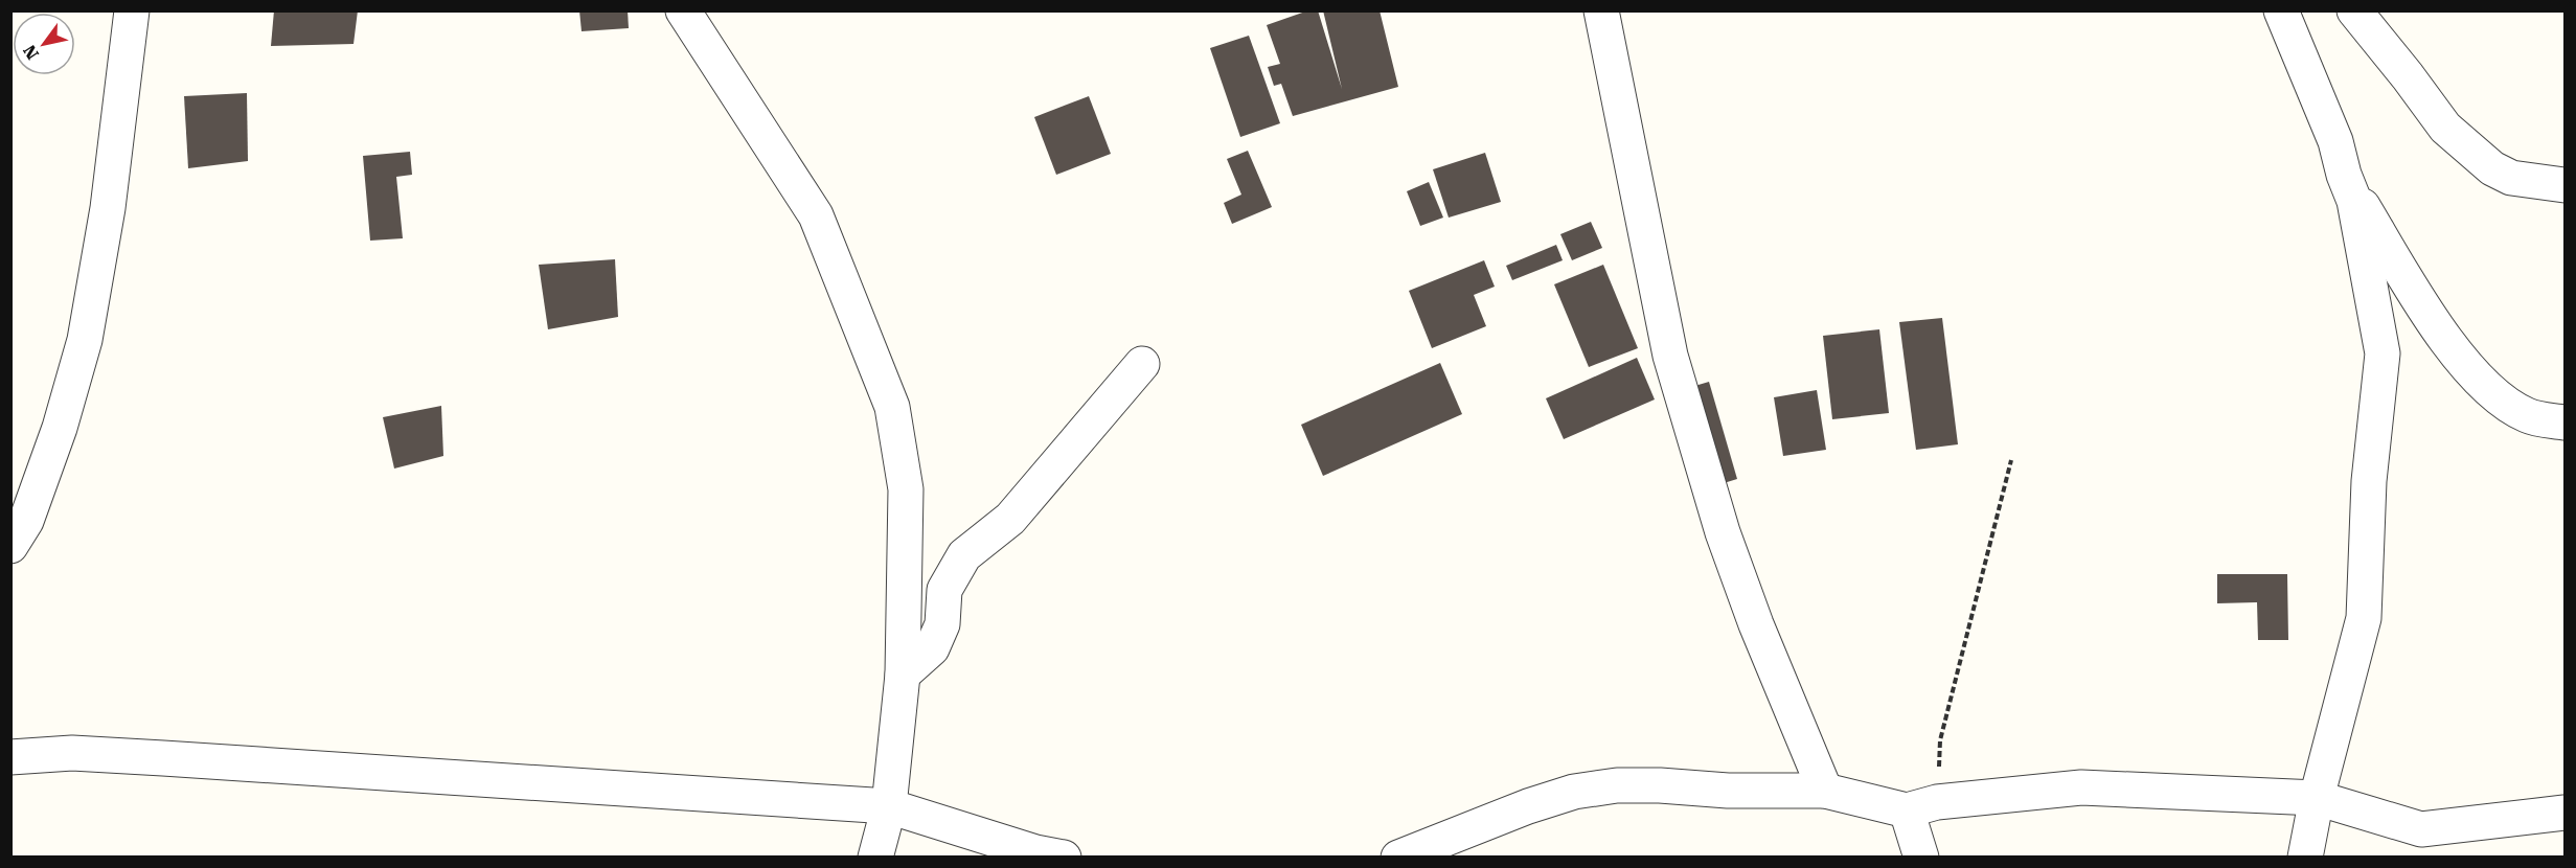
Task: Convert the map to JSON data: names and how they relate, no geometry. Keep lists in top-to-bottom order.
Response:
{
  "north": "bottom left"
}
